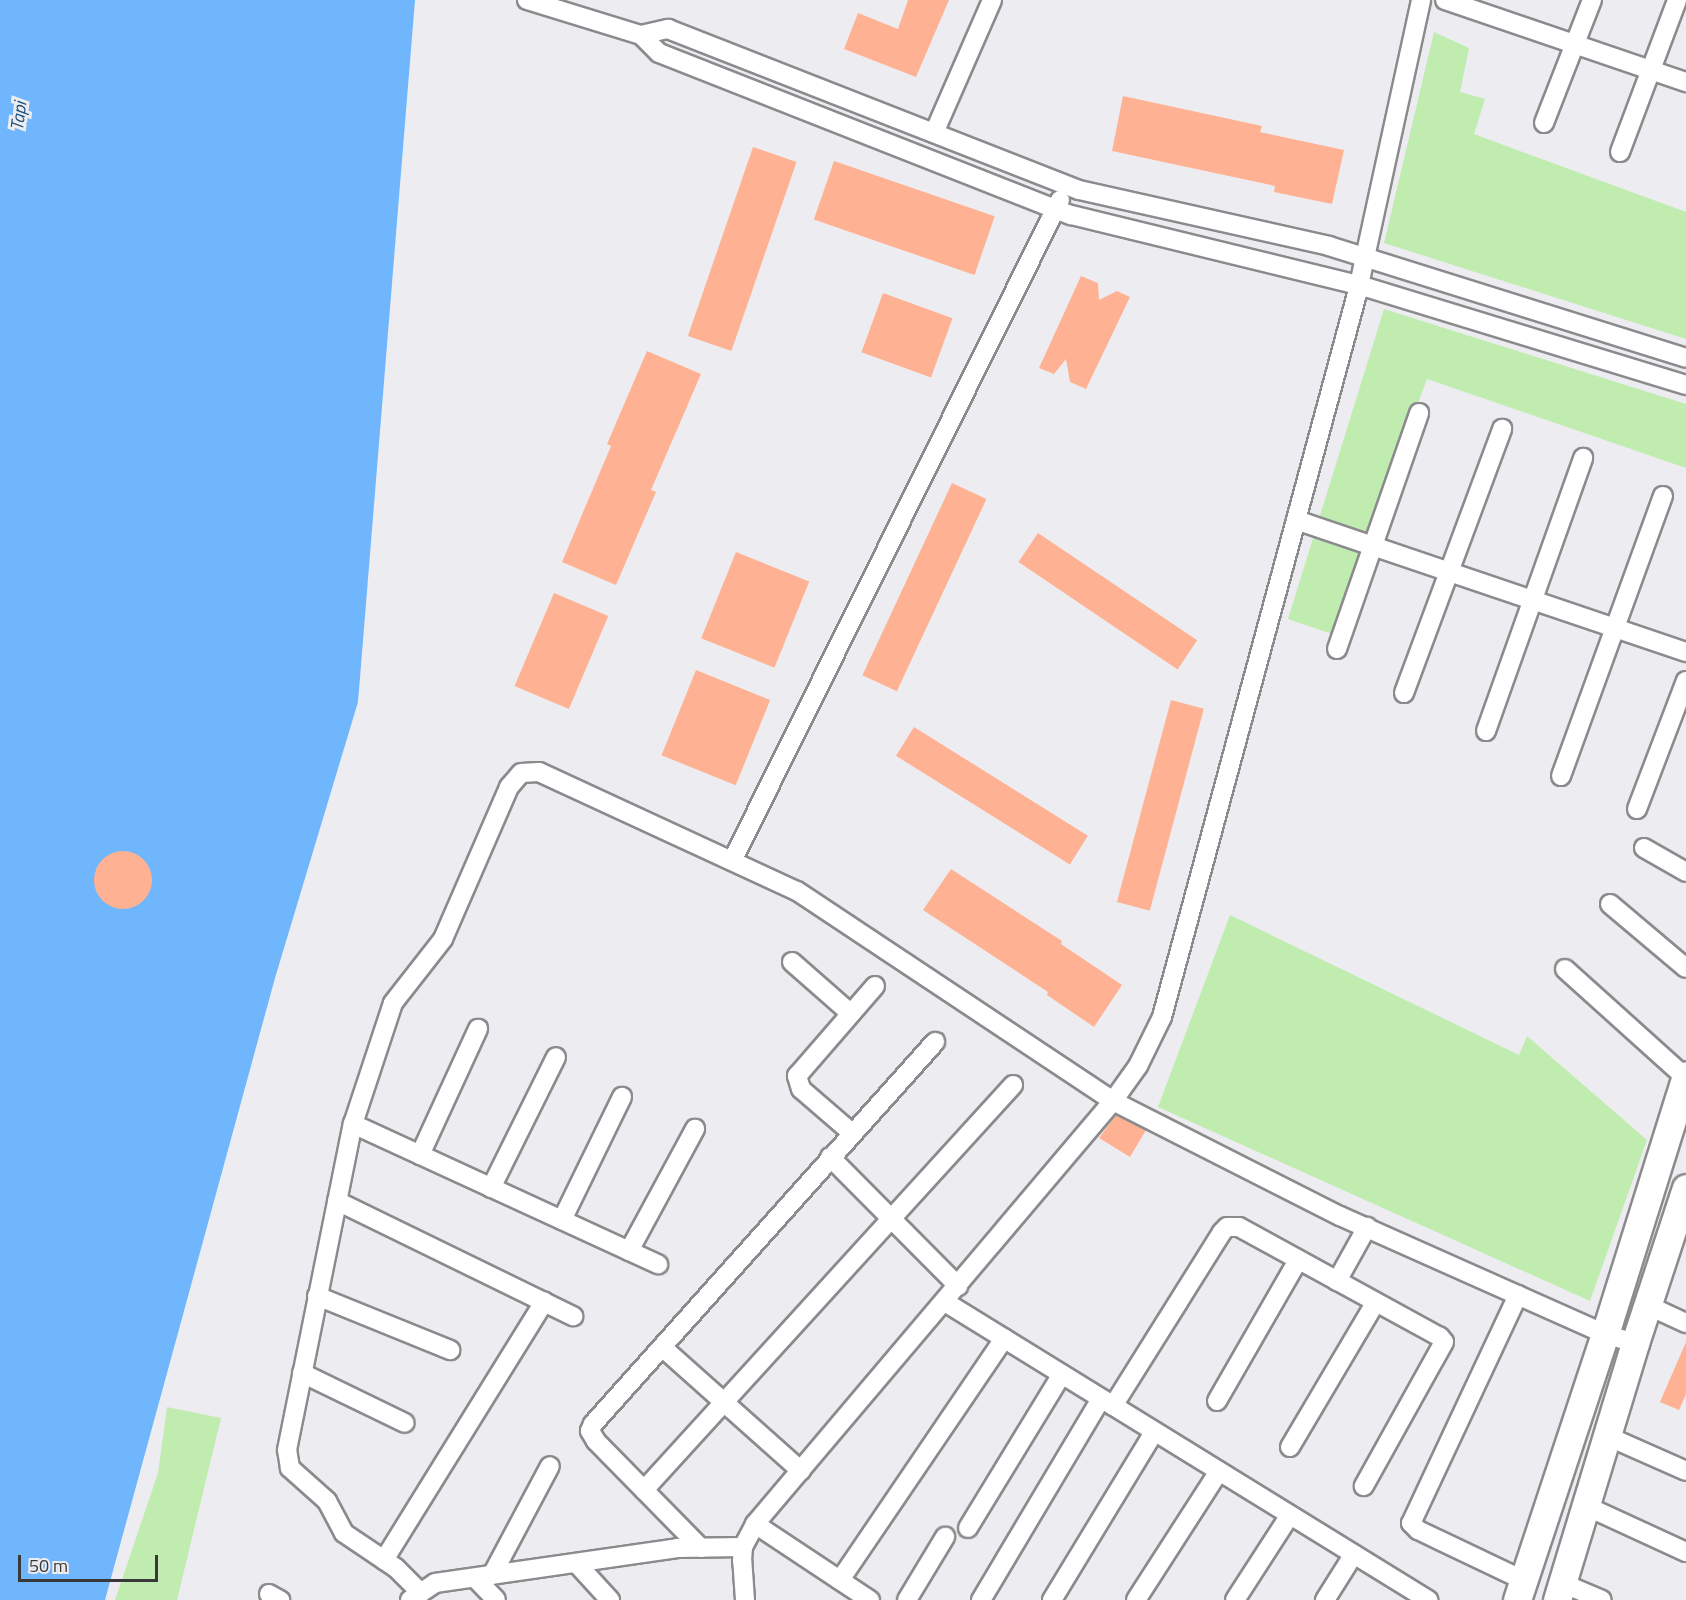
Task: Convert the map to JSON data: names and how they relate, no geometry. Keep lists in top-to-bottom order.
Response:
{
  "water": ["Tapi"],
  "scale_bar": "50 m"
}
